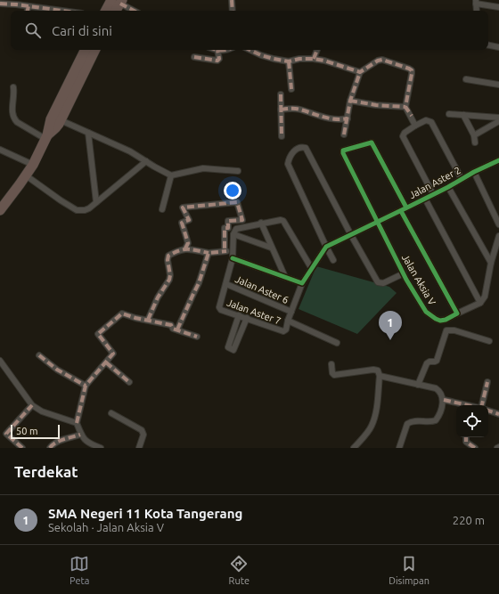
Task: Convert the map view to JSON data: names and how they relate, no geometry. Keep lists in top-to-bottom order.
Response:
{
  "streets": {
    "street": [
      "Jalan Aster 2",
      "Jalan Aksia V",
      "Jalan Aster 6",
      "Jalan Aster 7"
    ]
  },
  "crossings": [
    ["Jalan Aster 2", "Jalan Aksia V"],
    ["Jalan Aster 6", "Jalan Aster 7"]
  ],
  "scale_bar": "50 m",
  "page": {
    "search": "Cari di sini",
    "pins": "1",
    "scale": "50 m",
    "heading": "Terdekat",
    "list": [
      {
        "mark": "1",
        "name": "SMA Negeri 11 Kota Tangerang",
        "note": "Sekolah · Jalan Aksia V",
        "value": "220 m"
      }
    ],
    "nav": ["Peta", "Rute", "Disimpan"]
  }
}
